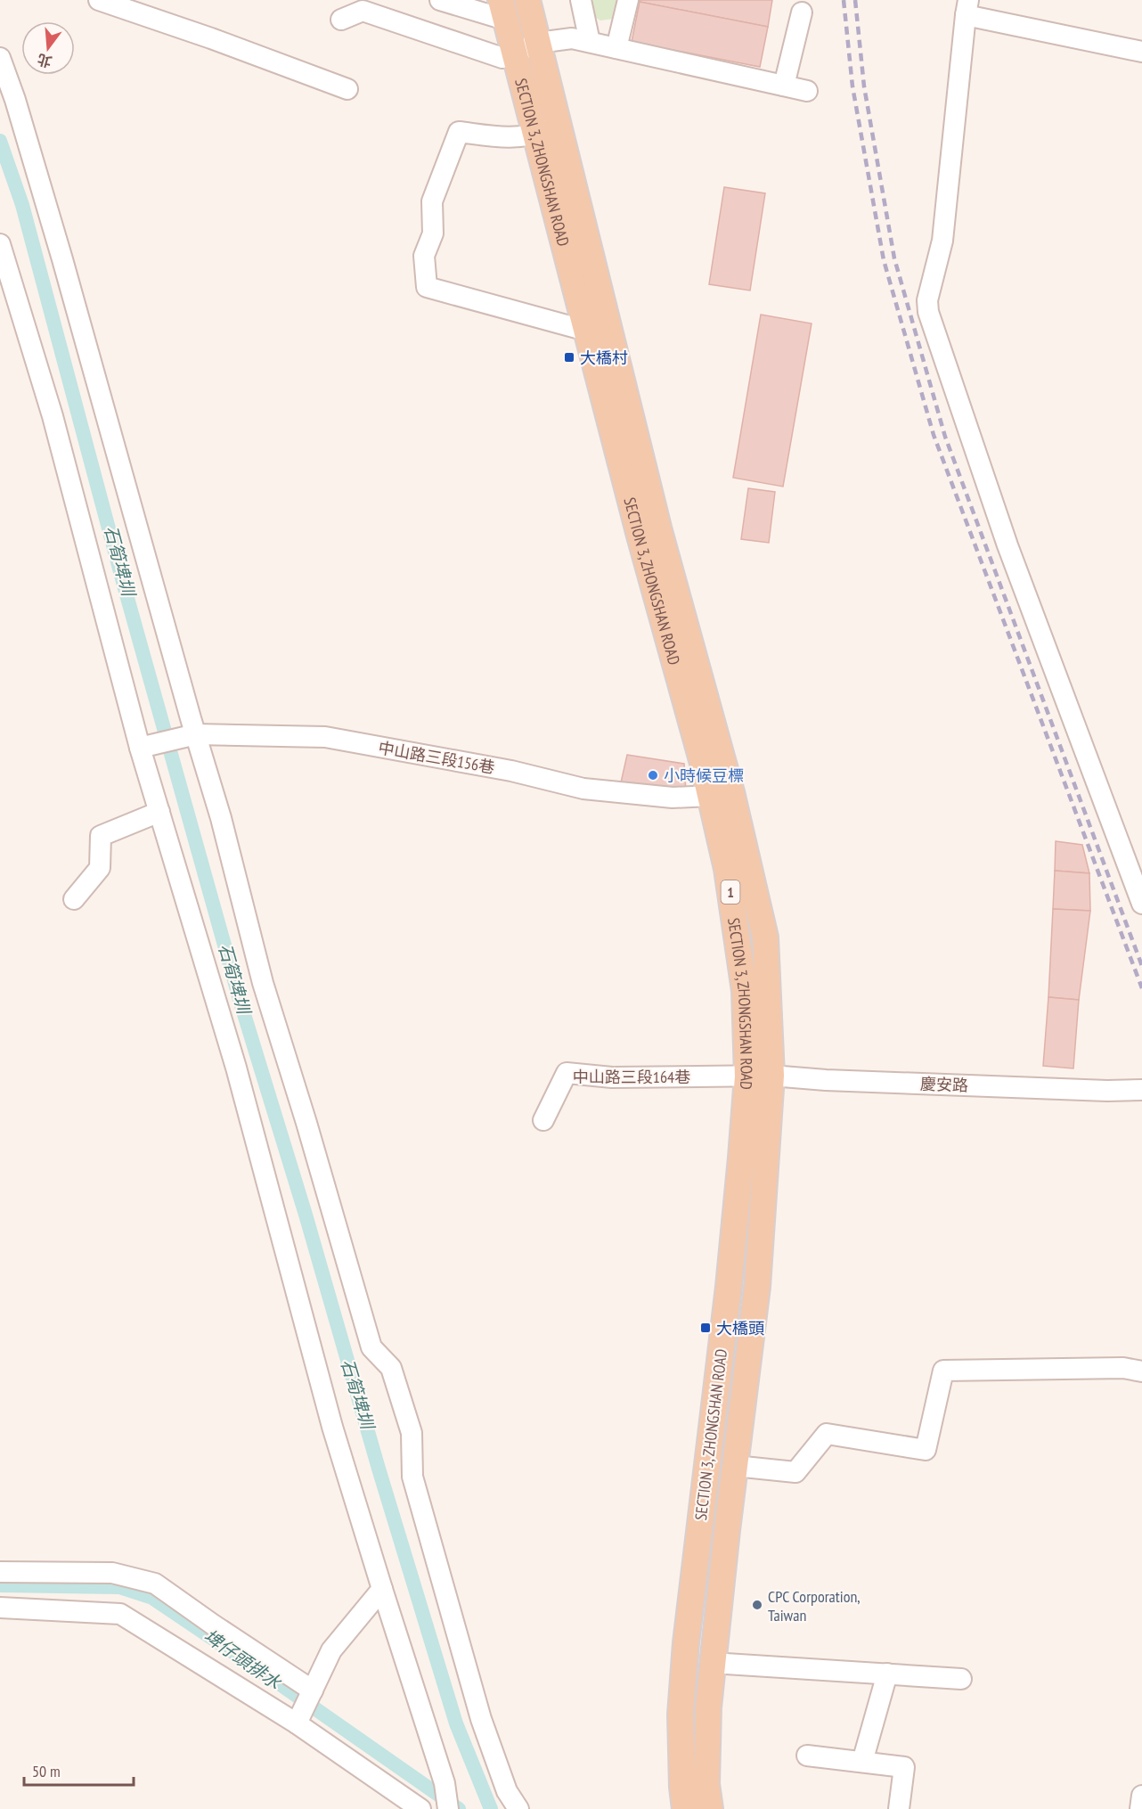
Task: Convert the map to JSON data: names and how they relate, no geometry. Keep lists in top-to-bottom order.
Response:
{
  "streets": {
    "main road": ["SECTION 3, ZHONGSHAN ROAD", "1"],
    "street": ["中山路三段156巷", "中山路三段164巷", "慶安路"]
  },
  "crossings": [
    ["SECTION 3, ZHONGSHAN ROAD", "中山路三段156巷"],
    ["SECTION 3, ZHONGSHAN ROAD", "中山路三段164巷"],
    ["SECTION 3, ZHONGSHAN ROAD", "慶安路"],
    ["中山路三段164巷", "慶安路"]
  ],
  "water": ["石筍埤圳", "埤仔頭排水"],
  "places": {
    "transit": ["大橋村", "大橋頭"],
    "other": ["小時候豆標", "CPC Corporation, Taiwan"]
  },
  "scale_bar": "50 m",
  "north": "bottom"
}
